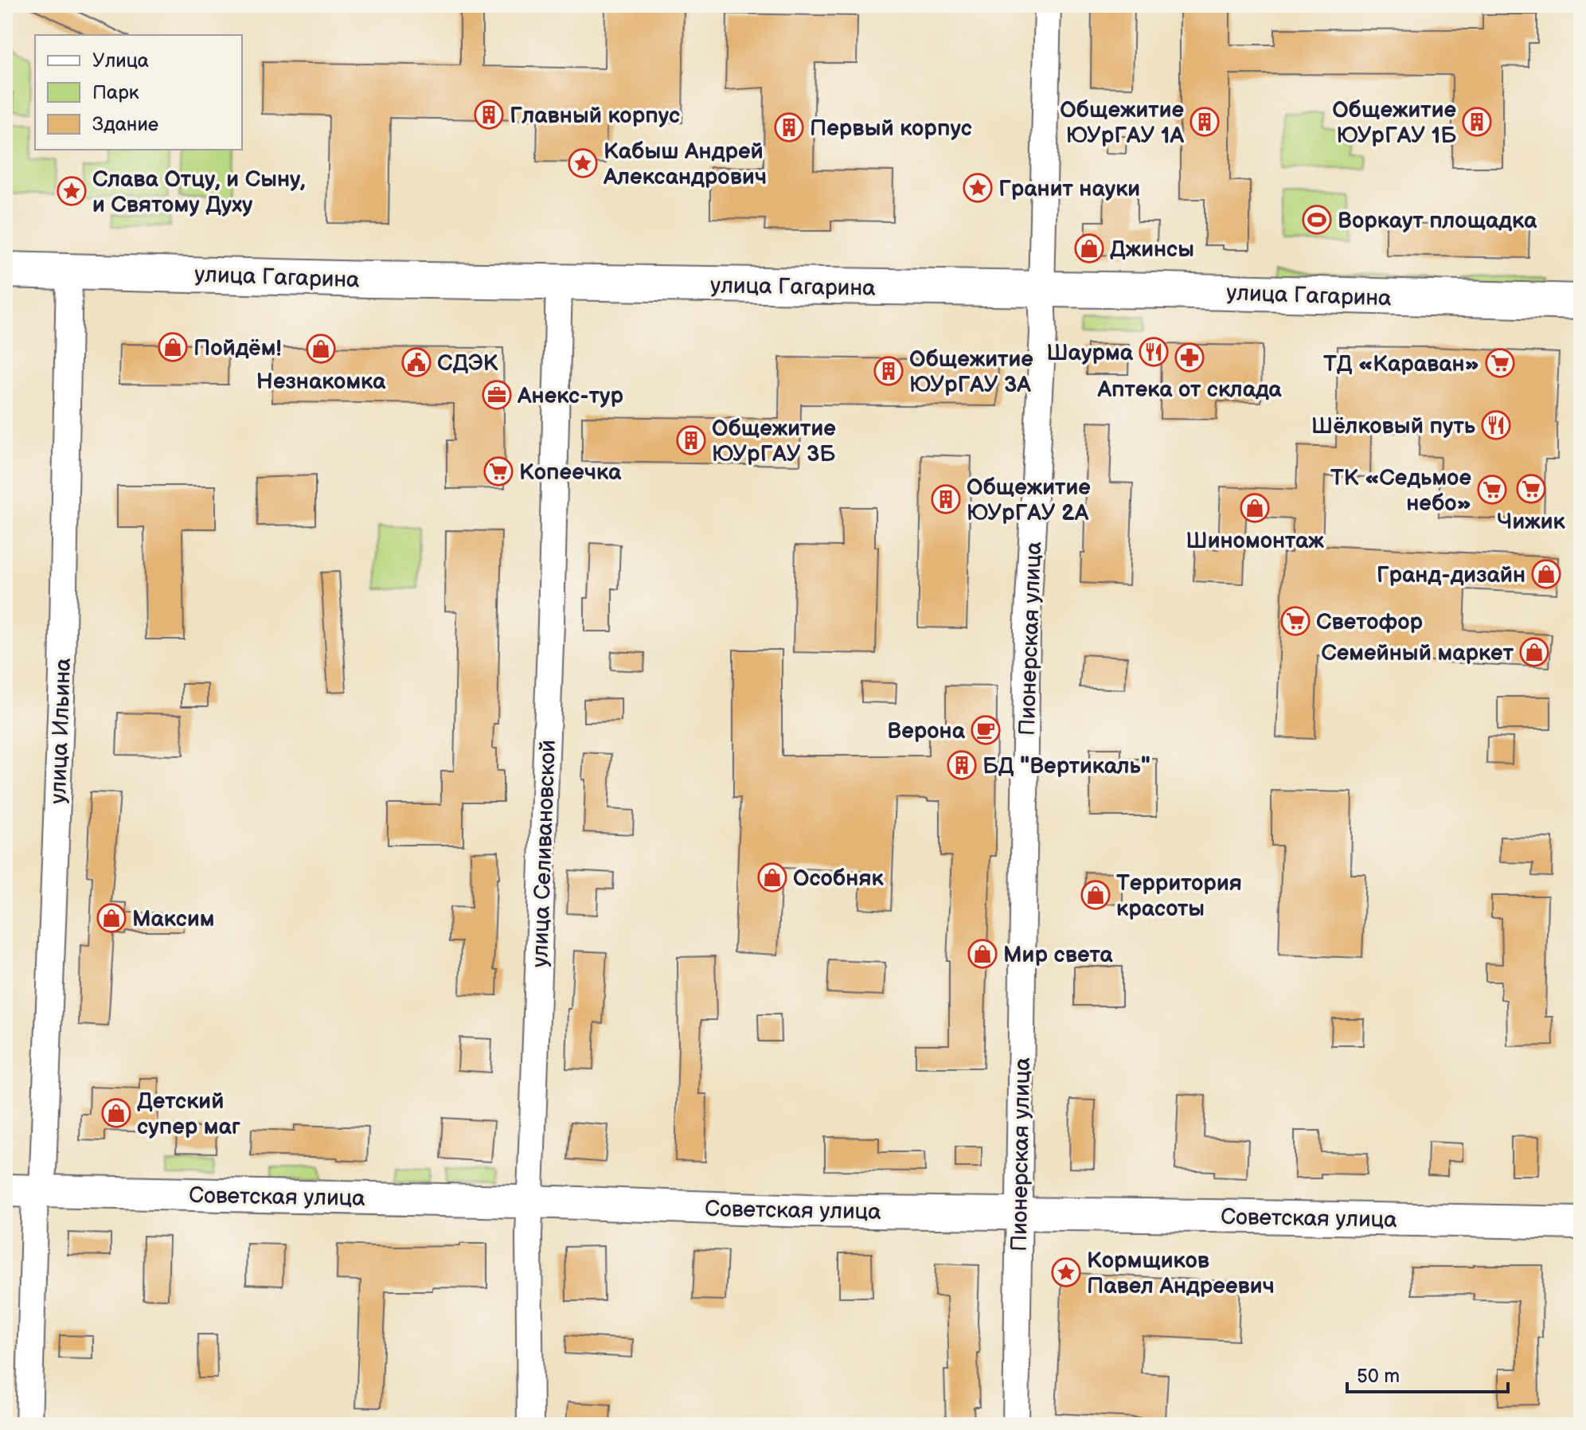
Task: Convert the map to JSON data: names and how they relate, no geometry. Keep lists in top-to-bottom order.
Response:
{
  "streets": {
    "main road": ["улица Гагарина"],
    "street": [
      "Пионерская улица",
      "улица Ильина",
      "улица Селивановской",
      "Советская улица"
    ]
  },
  "crossings": [
    ["улица Гагарина", "Пионерская улица"],
    ["улица Гагарина", "улица Ильина"],
    ["улица Гагарина", "улица Селивановской"],
    ["Пионерская улица", "Советская улица"],
    ["улица Ильина", "Советская улица"],
    ["улица Селивановской", "Советская улица"]
  ],
  "places": {
    "building": [
      "Главный корпус",
      "Общежитие ЮУрГАУ 1А",
      "Общежитие ЮУрГАУ 1Б",
      "Первый корпус",
      "Общежитие ЮУрГАУ 3А",
      "Общежитие ЮУрГАУ 3Б",
      "Общежитие ЮУрГАУ 2А",
      "БД \"Вертикаль\""
    ],
    "place": [
      "Кабыш Андрей Александрович",
      "Гранит науки",
      "Слава Отцу, и Сыну, и Святому Духу",
      "Кормщиков Павел Андреевич"
    ],
    "sports": ["Воркаут площадка"],
    "shop": [
      "Джинсы",
      "Пойдём!",
      "Незнакомка",
      "Шиномонтаж",
      "Гранд-дизайн",
      "Семейный маркет",
      "Особняк",
      "Территория красоты",
      "Максим",
      "Мир света",
      "Детский супер маг"
    ],
    "restaurant": ["Шаурма", "Шёлковый путь"],
    "pharmacy": ["Аптека от склада"],
    "public building": ["СДЭК"],
    "supermarket": [
      "ТД «Караван»",
      "Копеечка",
      "Чижик",
      "ТК «Седьмое небо»",
      "Светофор"
    ],
    "office": ["Анекс-тур"],
    "cafe": ["Верона"]
  },
  "legend": ["Улица", "Парк", "Здание"],
  "scale_bar": "50 m"
}
